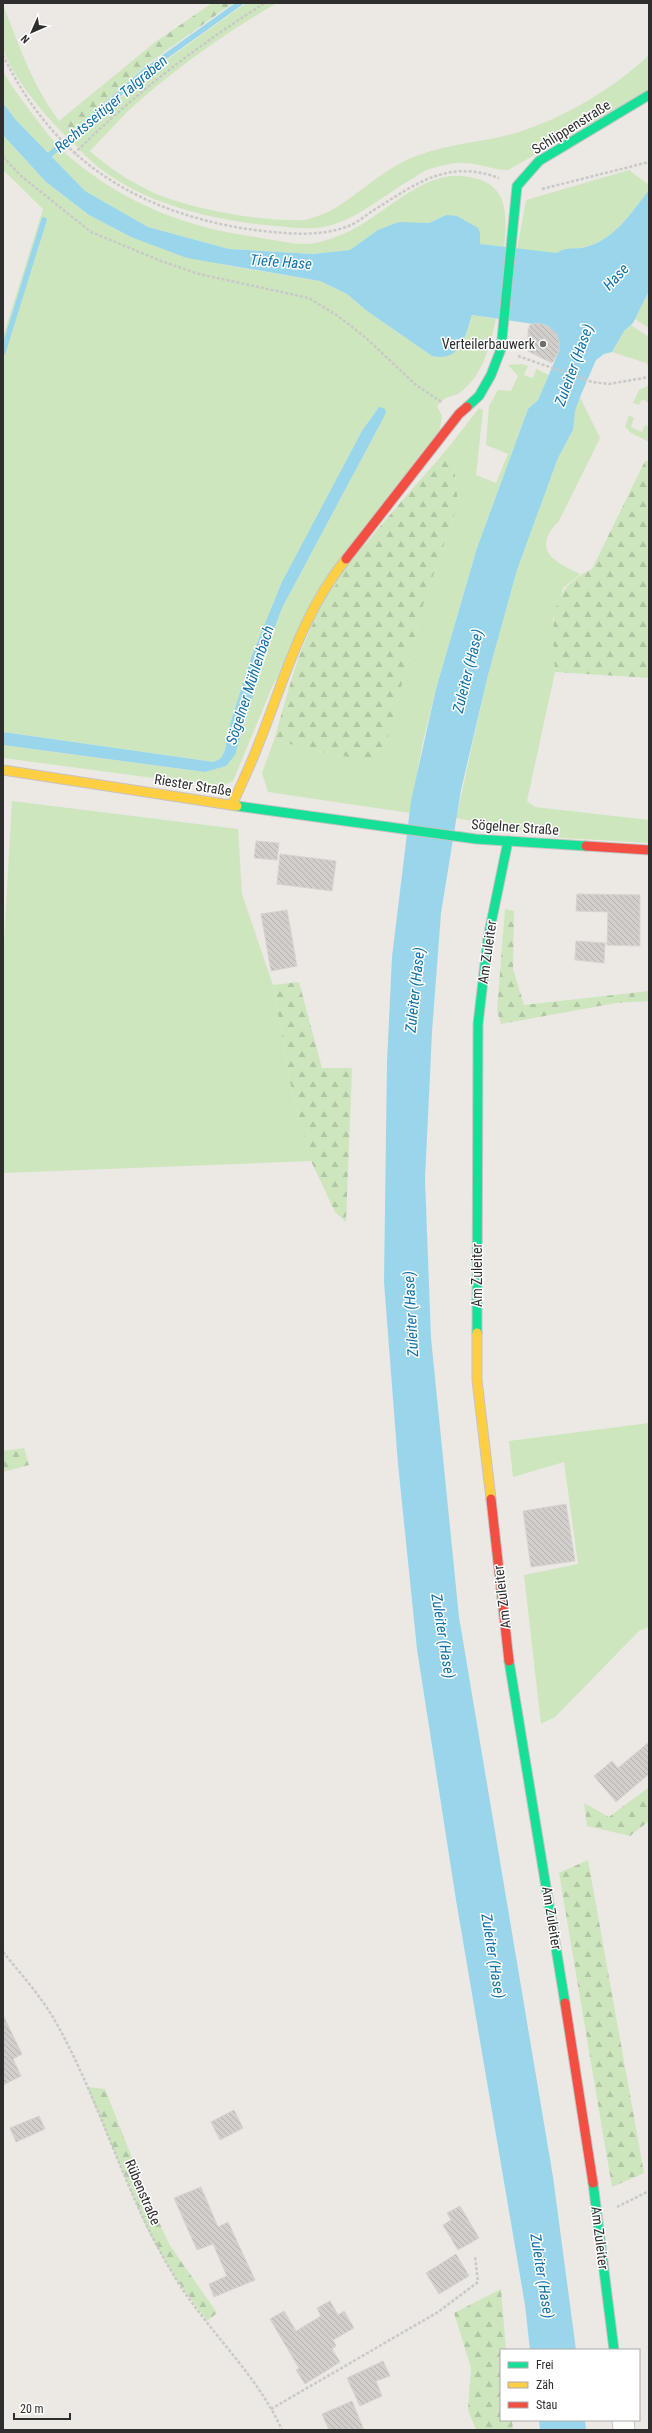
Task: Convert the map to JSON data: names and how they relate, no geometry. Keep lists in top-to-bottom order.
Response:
{
  "streets": {
    "street": [
      "Schlippenstraße",
      "Riester Straße",
      "Sögelner Straße",
      "Am Zuleiter"
    ],
    "path": ["Rübenstraße"]
  },
  "crossings": [
    ["Riester Straße", "Sögelner Straße"],
    ["Sögelner Straße", "Am Zuleiter"]
  ],
  "water": [
    "Rechtsseitiger Talgraben",
    "Tiefe Hase",
    "Hase",
    "Zuleiter (Hase)",
    "Sögelner Mühlenbach"
  ],
  "places": ["Verteilerbauwerk"],
  "legend": ["Frei", "Zäh", "Stau"],
  "scale_bar": "20 m",
  "north": "bottom left"
}
